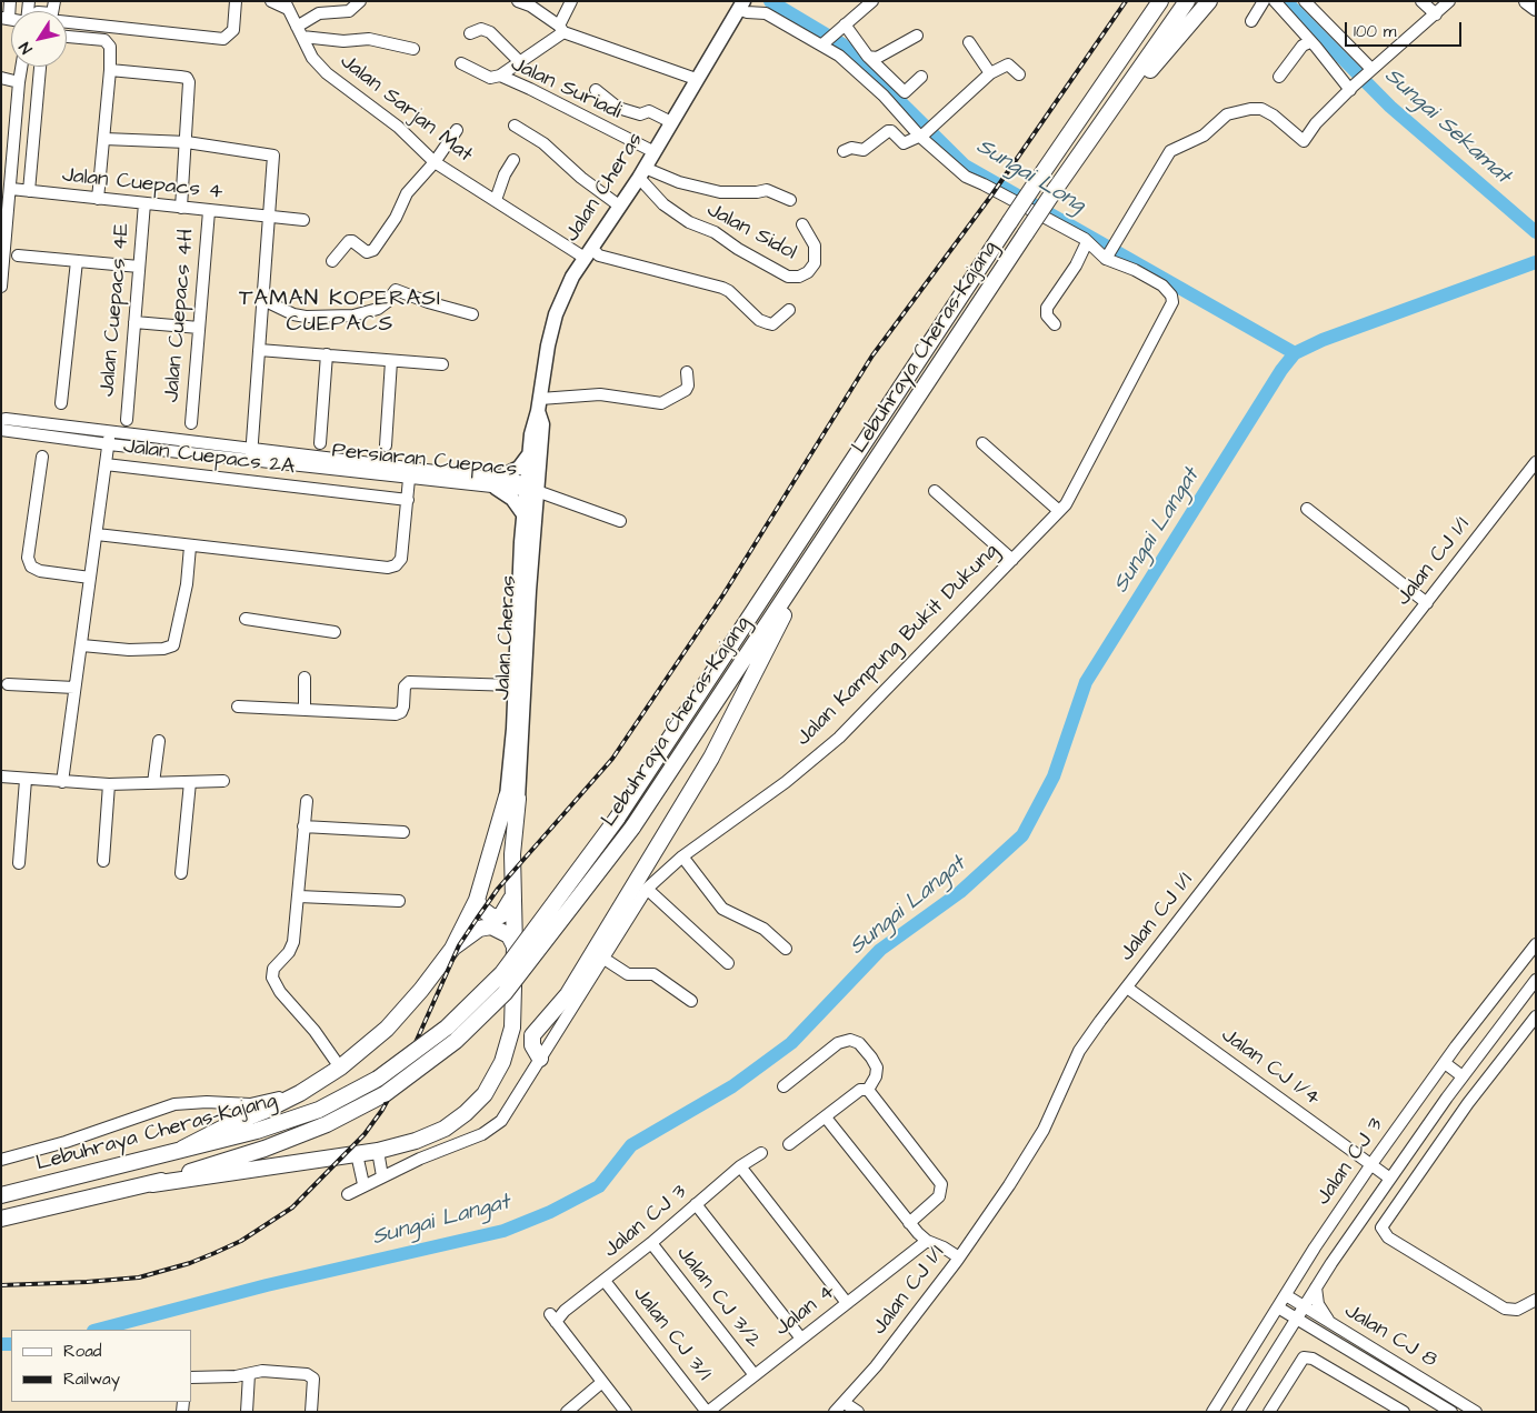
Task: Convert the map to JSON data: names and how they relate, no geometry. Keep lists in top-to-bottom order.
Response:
{
  "streets": {
    "highway": ["Lebuhraya Cheras–Kajang"],
    "main road": ["Jalan Cheras"],
    "street": [
      "Jalan Suriadi",
      "Jalan Sarjan Mat",
      "Jalan Cuepacs 4",
      "Jalan Sidol",
      "Jalan Cuepacs 4E",
      "Jalan Cuepacs 4H",
      "Jalan Cuepacs 2A",
      "Persiaran Cuepacs",
      "Jalan CJ 1/1",
      "Jalan Kampung Bukit Dukung",
      "Jalan CJ 1/4",
      "Jalan CJ 3",
      "Jalan CJ 3/2",
      "Jalan 4",
      "Jalan CJ 3/1",
      "Jalan CJ 8"
    ]
  },
  "crossings": [
    ["Jalan Suriadi", "Jalan Cheras"],
    ["Jalan Sarjan Mat", "Jalan Cheras"],
    ["Jalan Cuepacs 4", "Jalan Cuepacs 4E"],
    ["Jalan Cuepacs 4", "Jalan Cuepacs 4H"],
    ["Jalan Cheras", "Jalan Sidol"],
    ["Jalan Cheras", "Persiaran Cuepacs"],
    ["Jalan CJ 1/1", "Jalan CJ 1/4"],
    ["Jalan CJ 1/4", "Jalan CJ 3"],
    ["Jalan CJ 3", "Jalan CJ 3/2"],
    ["Jalan CJ 3", "Jalan CJ 3/1"],
    ["Jalan CJ 3", "Jalan CJ 8"],
    ["Jalan CJ 3/2", "Jalan 4"],
    ["Jalan 4", "Jalan CJ 3/1"]
  ],
  "districts": ["TAMAN KOPERASI CUEPACS"],
  "water": ["Sungai Sekamat", "Sungai Long", "Sungai Langat"],
  "legend": ["Road", "Railway"],
  "scale_bar": "100 m",
  "north": "bottom left"
}
